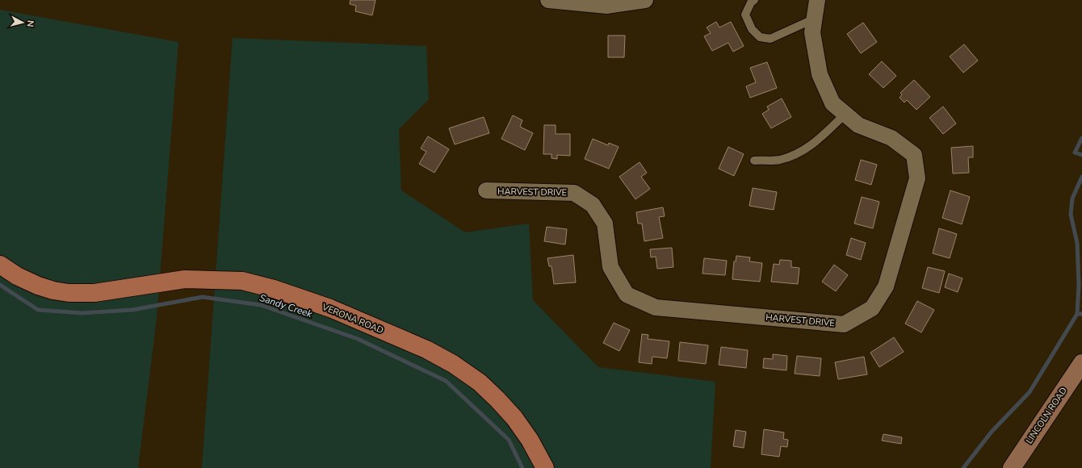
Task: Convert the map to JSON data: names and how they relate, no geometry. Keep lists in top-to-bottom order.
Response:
{
  "streets": {
    "main road": ["VERONA ROAD"],
    "street": ["HARVEST DRIVE", "LINCOLN ROAD"]
  },
  "water": ["Sandy Creek"],
  "north": "right"
}
